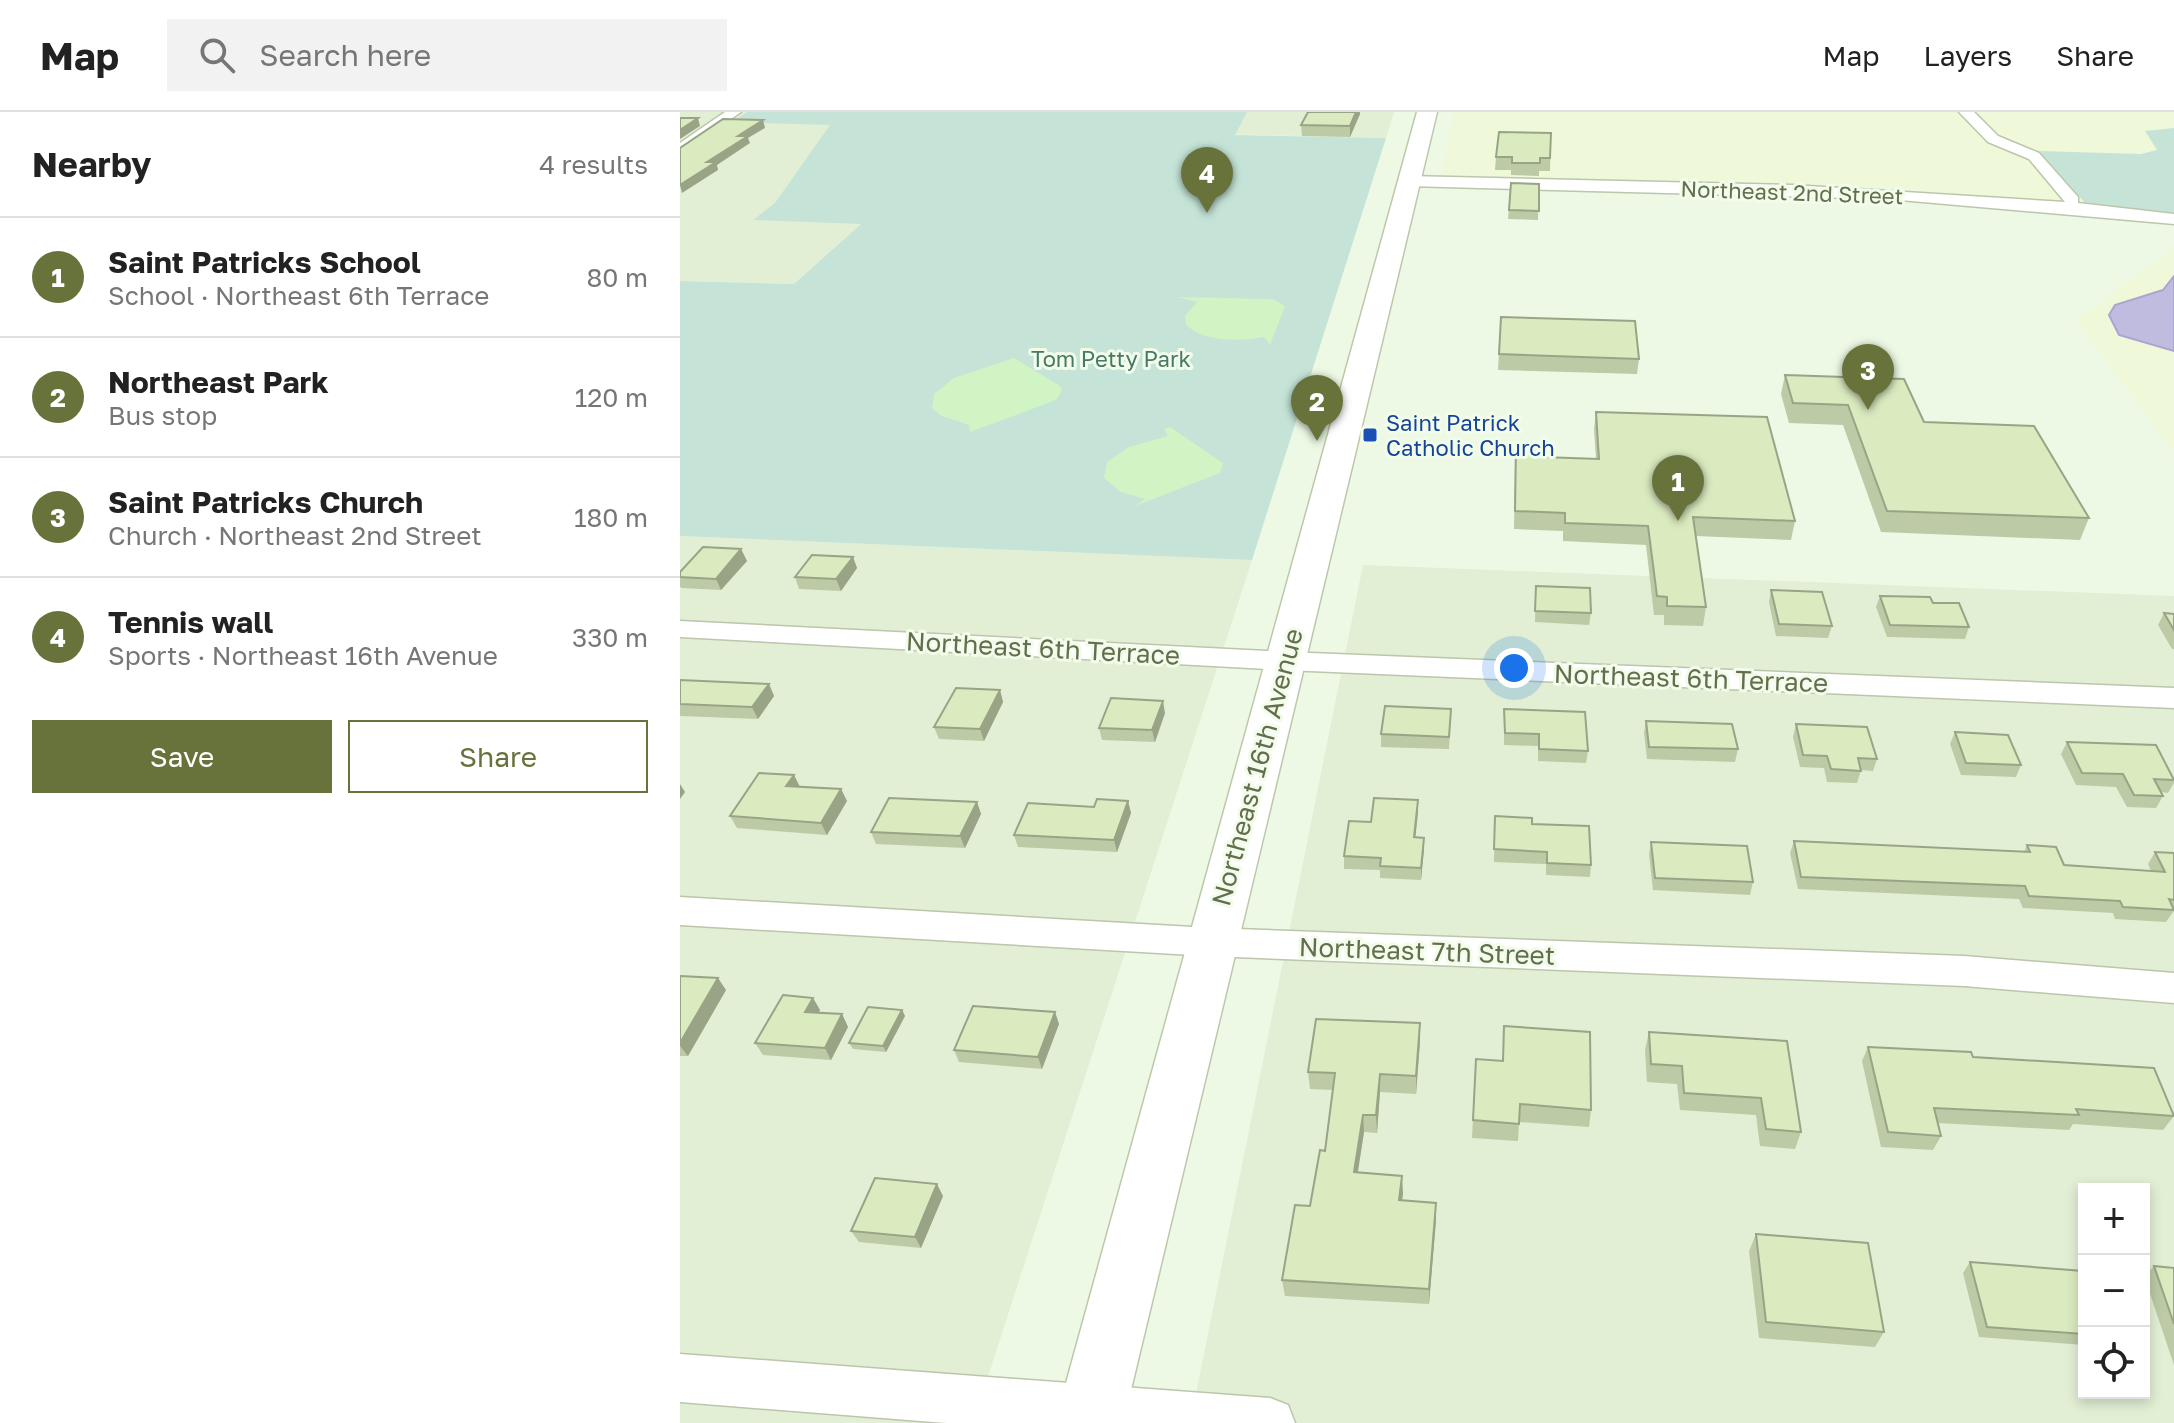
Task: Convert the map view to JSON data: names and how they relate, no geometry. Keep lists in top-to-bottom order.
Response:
{
  "streets": {
    "street": [
      "Northeast 2nd Street",
      "Northeast 6th Terrace",
      "Northeast 16th Avenue",
      "Northeast 7th Street"
    ]
  },
  "crossings": [
    ["Northeast 2nd Street", "Northeast 16th Avenue"],
    ["Northeast 6th Terrace", "Northeast 16th Avenue"],
    ["Northeast 16th Avenue", "Northeast 7th Street"]
  ],
  "parks": ["Tom Petty Park"],
  "places": {
    "transit": ["Saint Patrick Catholic Church"]
  },
  "page": {
    "header": "Map",
    "search": "Search here",
    "nav": ["Map", "Layers", "Share"],
    "heading": ["Nearby", "4 results"],
    "pins": [
      "4",
      "3",
      "2",
      "1"
    ],
    "list": [
      {
        "mark": "1",
        "name": "Saint Patricks School",
        "note": "School · Northeast 6th Terrace",
        "value": "80 m"
      },
      {
        "mark": "2",
        "name": "Northeast Park",
        "note": "Bus stop",
        "value": "120 m"
      },
      {
        "mark": "3",
        "name": "Saint Patricks Church",
        "note": "Church · Northeast 2nd Street",
        "value": "180 m"
      },
      {
        "mark": "4",
        "name": "Tennis wall",
        "note": "Sports · Northeast 16th Avenue",
        "value": "330 m"
      }
    ],
    "buttons": ["Save", "Share"],
    "map_buttons": ["+", "−"]
  }
}
